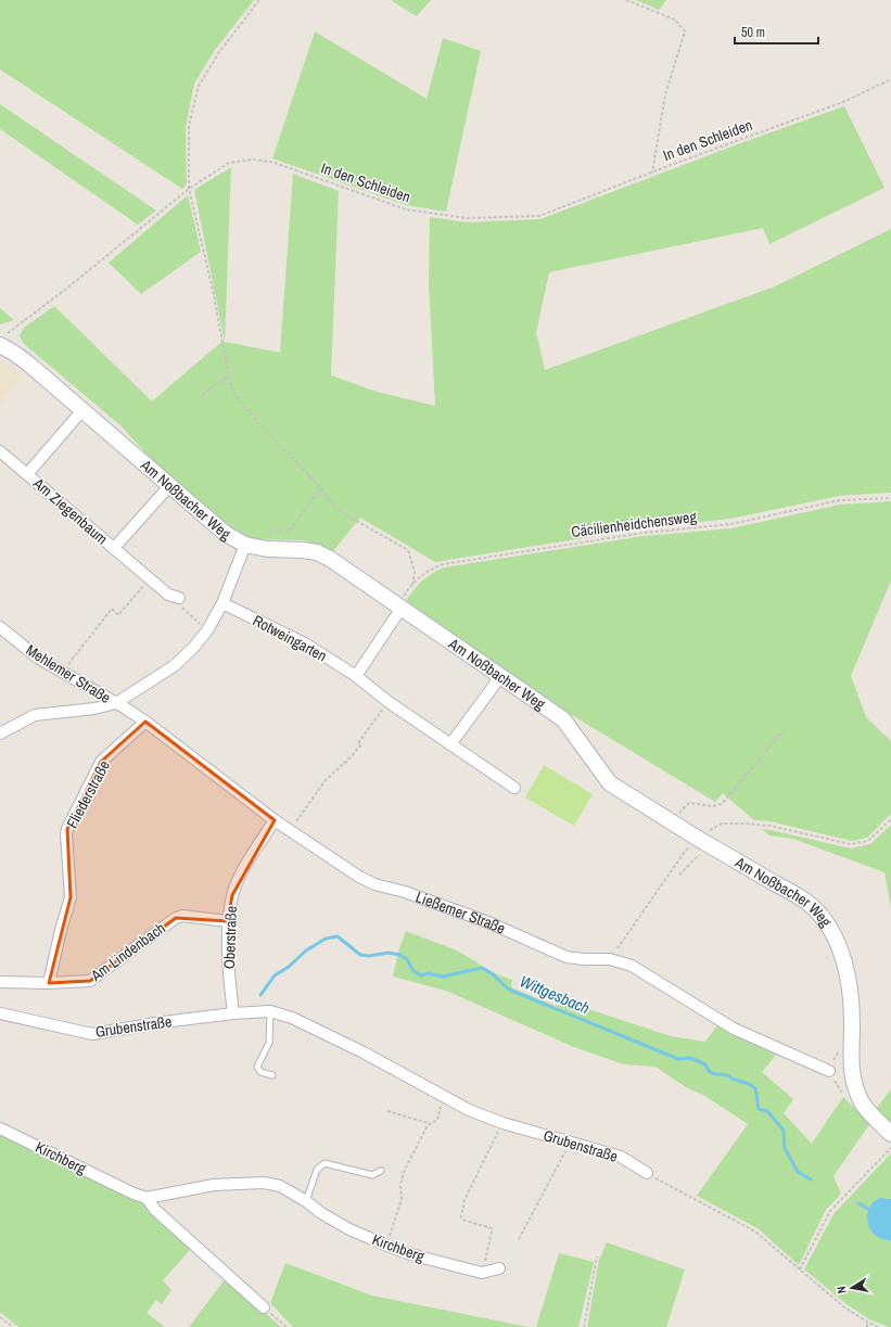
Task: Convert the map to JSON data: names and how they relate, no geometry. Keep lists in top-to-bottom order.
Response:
{
  "streets": {
    "street": [
      "Am Noßbacher Weg",
      "Am Ziegenbaum",
      "Rotweingarten",
      "Mehlemer Straße",
      "Fliederstraße",
      "Ließemer Straße",
      "Oberstraße",
      "Am Lindenbach",
      "Grubenstraße",
      "Kirchberg"
    ],
    "path": ["In den Schleiden", "Cäcilienheidchensweg"]
  },
  "crossings": [
    ["In den Schleiden", "Am Noßbacher Weg"],
    ["Am Noßbacher Weg", "Am Ziegenbaum"],
    ["Am Noßbacher Weg", "Cäcilienheidchensweg"],
    ["Mehlemer Straße", "Ließemer Straße"],
    ["Fliederstraße", "Ließemer Straße"],
    ["Fliederstraße", "Am Lindenbach"],
    ["Ließemer Straße", "Oberstraße"],
    ["Oberstraße", "Am Lindenbach"],
    ["Oberstraße", "Grubenstraße"]
  ],
  "water": ["Wittgesbach"],
  "scale_bar": "50 m",
  "north": "left"
}
